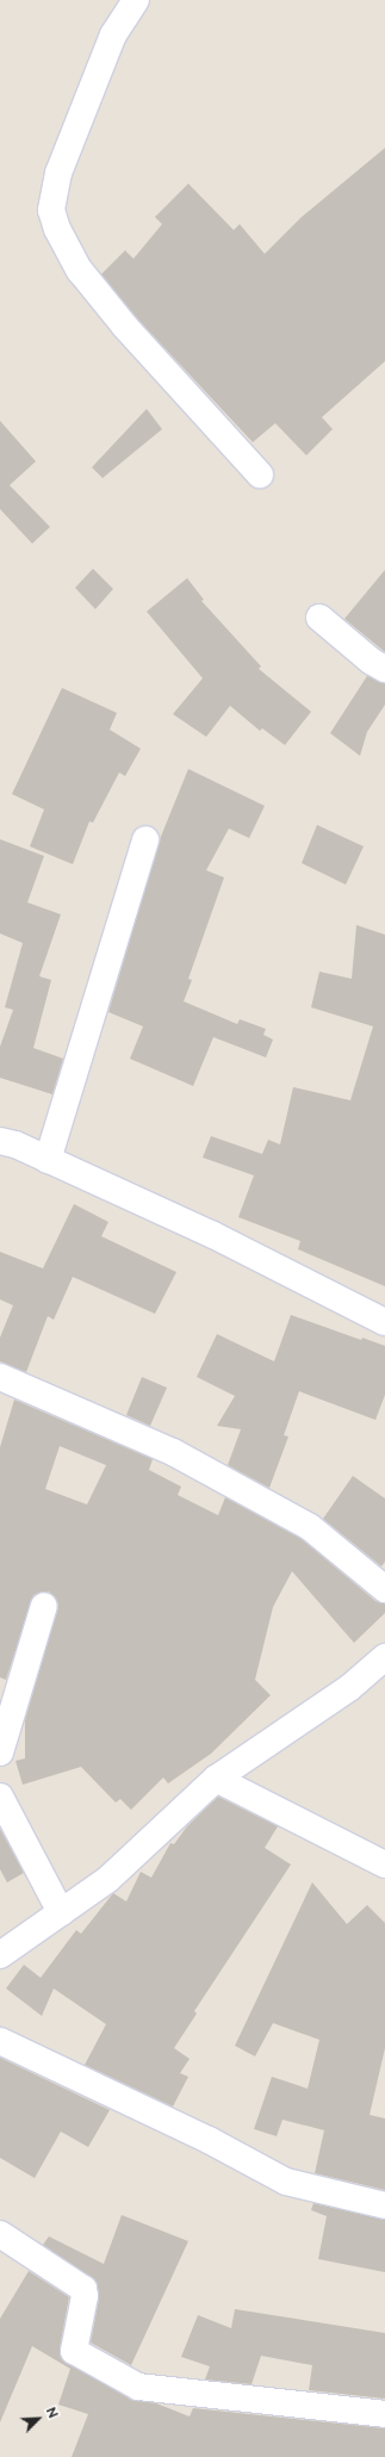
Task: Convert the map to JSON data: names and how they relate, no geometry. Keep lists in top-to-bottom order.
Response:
{
  "north": "top right"
}
